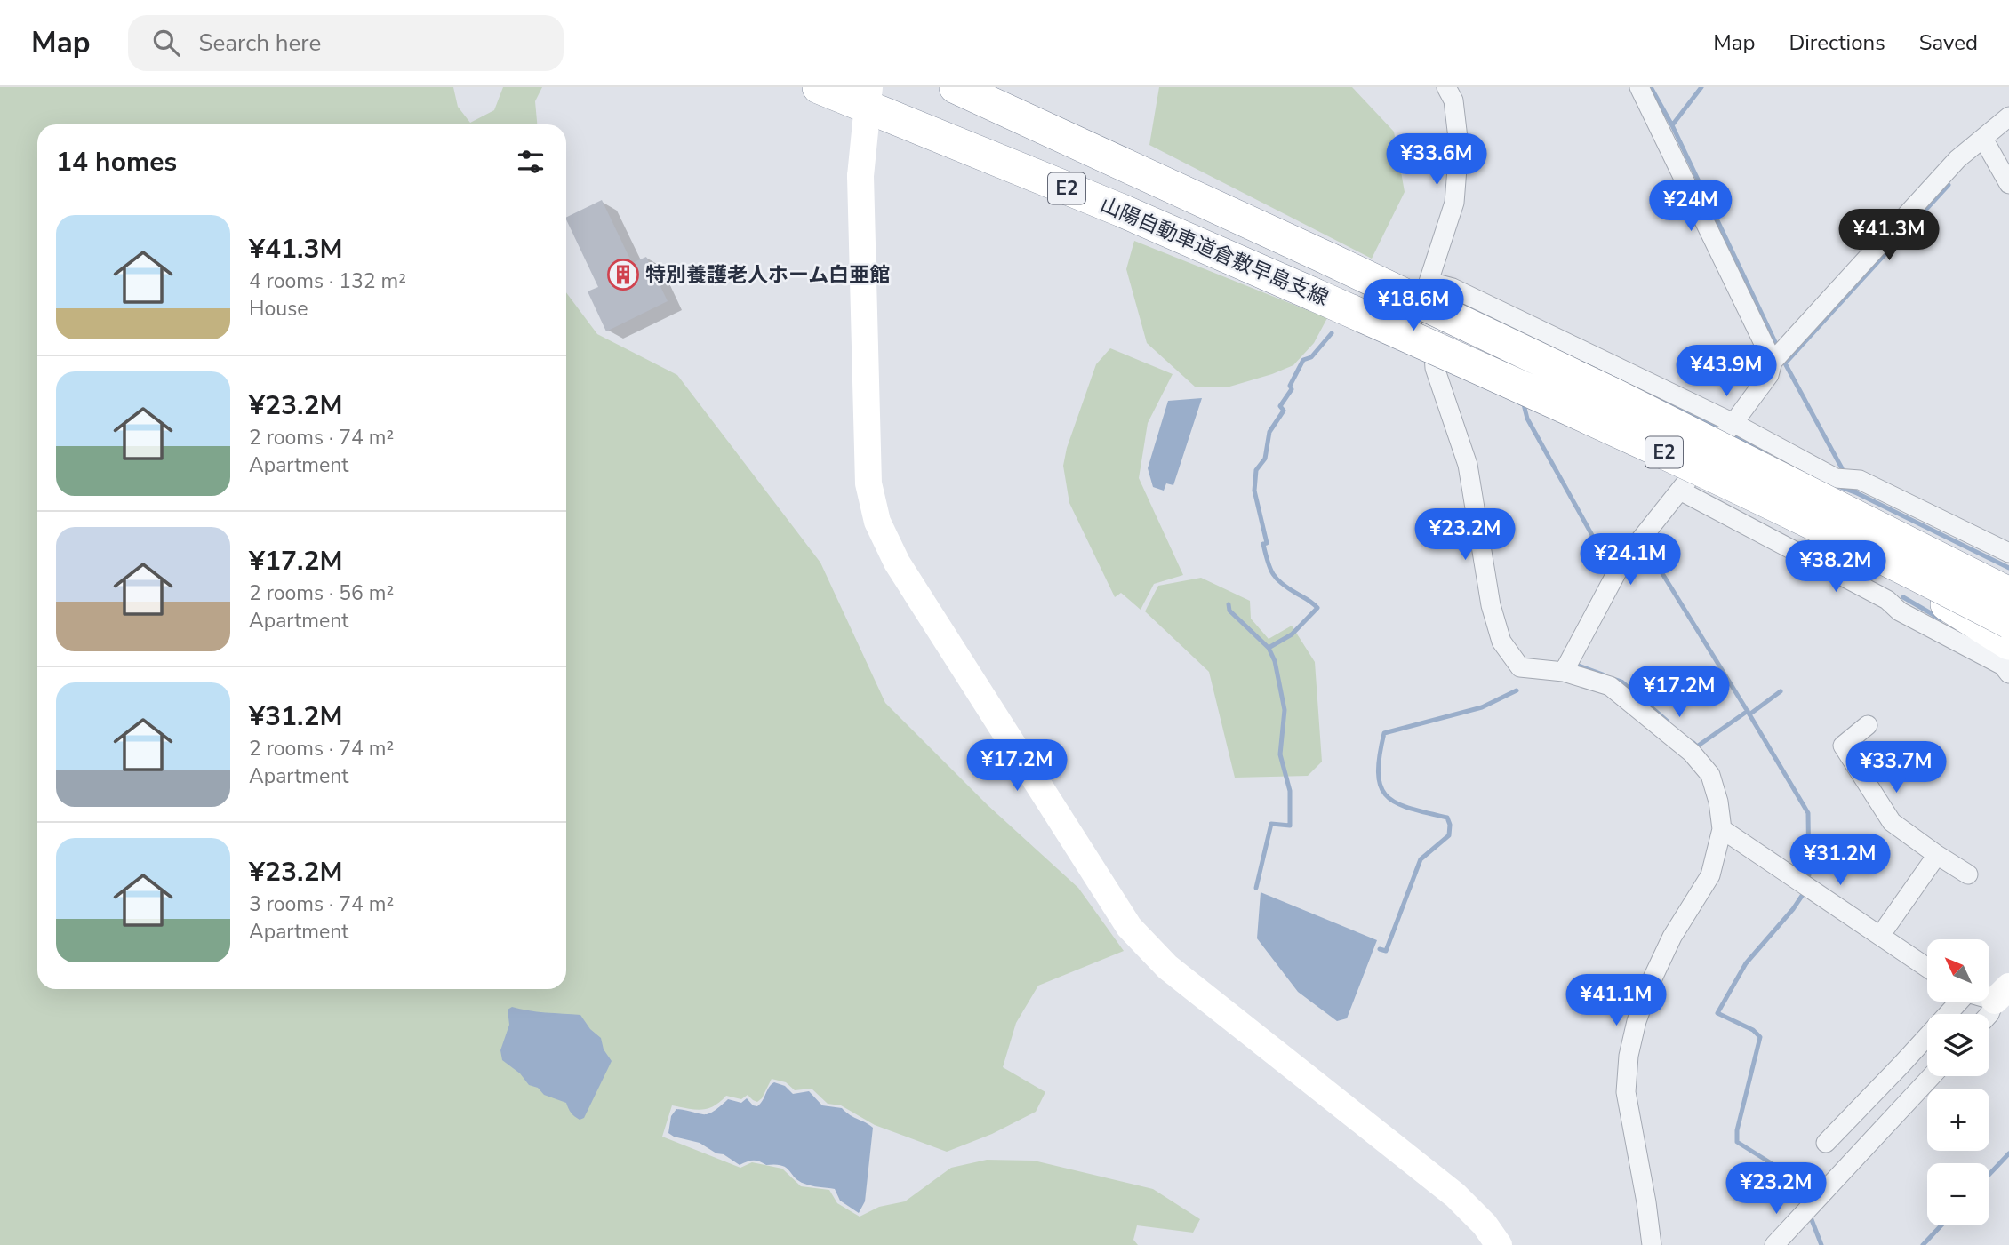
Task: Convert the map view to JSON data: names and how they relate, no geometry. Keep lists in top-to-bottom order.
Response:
{
  "streets": {
    "highway": ["E2", "山陽自動車道倉敷早島支線"]
  },
  "places": {
    "building": ["特別養護老人ホーム白亜館"]
  },
  "north": "top left",
  "page": {
    "header": "Map",
    "search": "Search here",
    "nav": ["Map", "Directions", "Saved"],
    "heading": "14 homes",
    "price": [
      "¥33.6M",
      "¥24M",
      "¥41.3M",
      "¥18.6M",
      "¥43.9M",
      "¥23.2M",
      "¥24.1M",
      "¥38.2M",
      "¥17.2M",
      "¥17.2M",
      "¥33.7M",
      "¥31.2M",
      "¥41.1M",
      "¥23.2M"
    ],
    "list": [
      {
        "name": "¥41.3M",
        "note": "4 rooms · 132 m² · House"
      },
      {
        "name": "¥23.2M",
        "note": "2 rooms · 74 m² · Apartment"
      },
      {
        "name": "¥17.2M",
        "note": "2 rooms · 56 m² · Apartment"
      },
      {
        "name": "¥31.2M",
        "note": "2 rooms · 74 m² · Apartment"
      },
      {
        "name": "¥23.2M",
        "note": "3 rooms · 74 m² · Apartment"
      }
    ],
    "map_buttons": ["+", "−"]
  }
}
